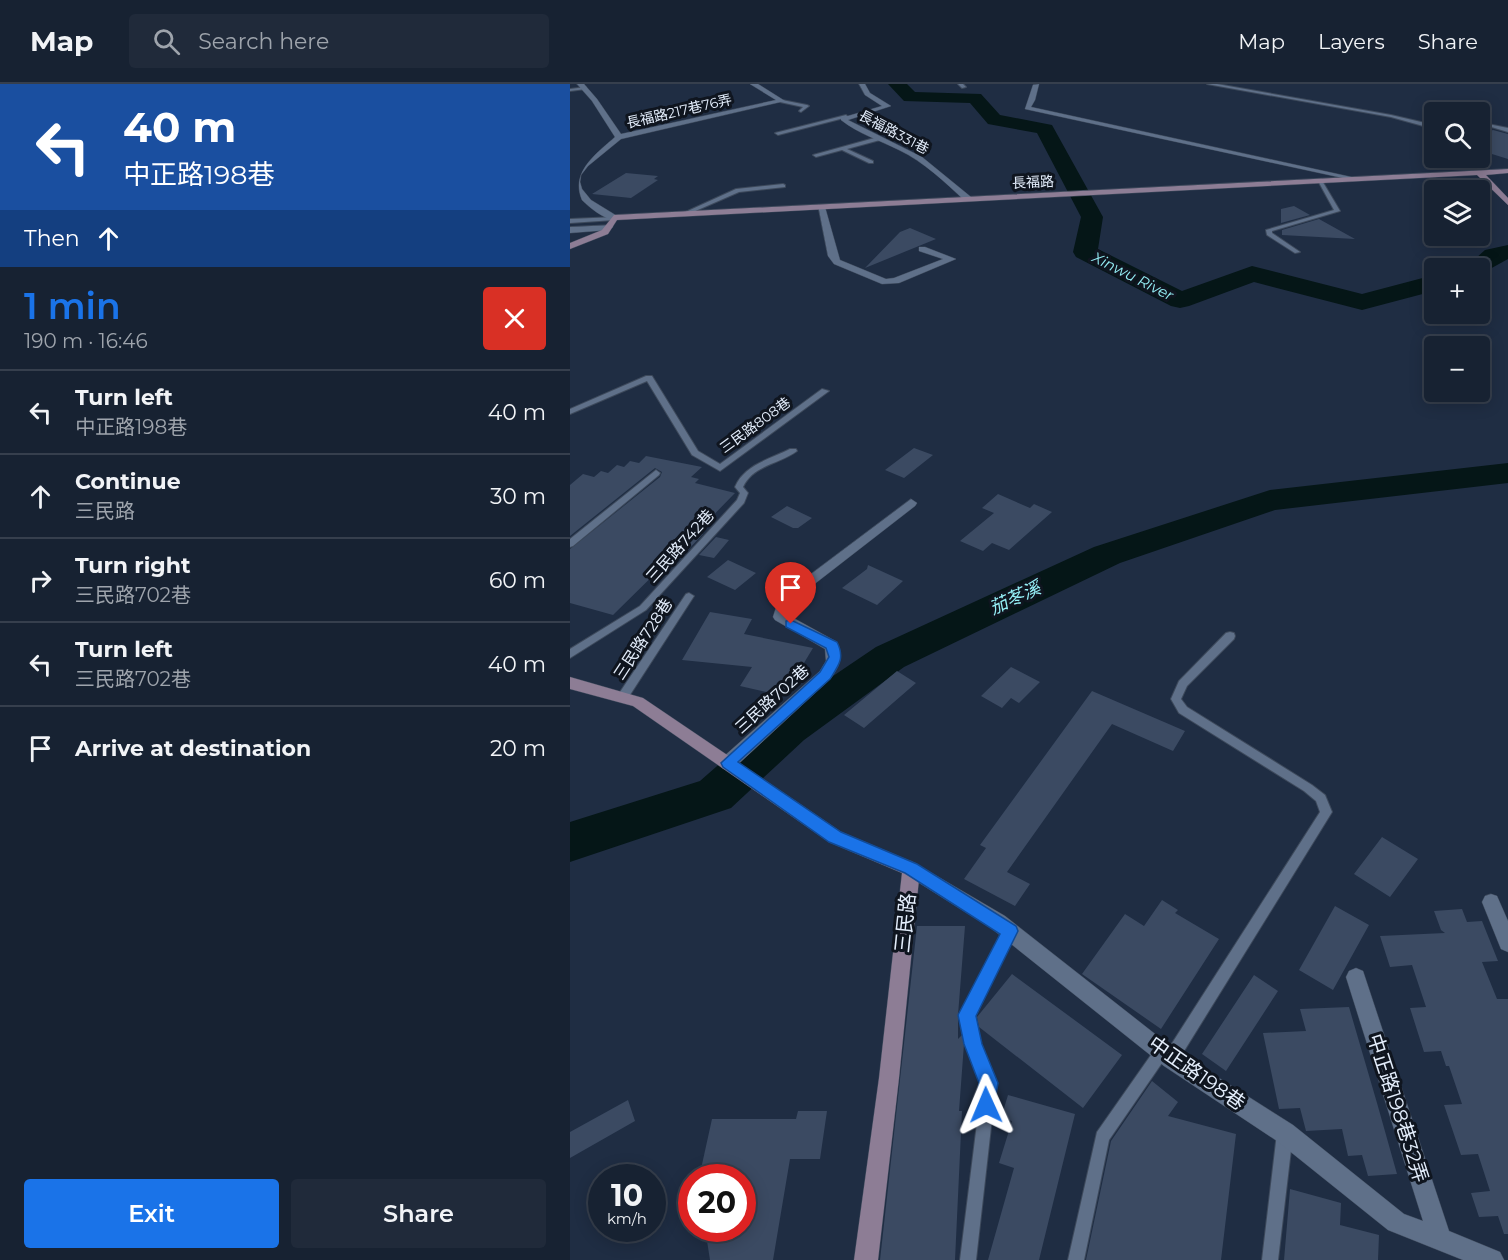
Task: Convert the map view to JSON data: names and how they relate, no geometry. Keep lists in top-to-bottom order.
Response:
{
  "streets": {
    "street": [
      "長福路217巷76弄",
      "長福路331巷",
      "長福路",
      "三民路702巷",
      "三民路",
      "中正路198巷",
      "中正路198巷32弄"
    ],
    "lane": ["三民路808巷", "三民路742巷", "三民路728巷"]
  },
  "crossings": [
    ["長福路331巷", "長福路"],
    ["三民路", "中正路198巷"],
    ["中正路198巷", "中正路198巷32弄"]
  ],
  "water": ["Xinwu River", "茄苳溪"],
  "page": {
    "header": "Map",
    "search": "Search here",
    "nav": ["Map", "Layers", "Share"],
    "turn": ["40 m", "中正路198巷"],
    "map_buttons": ["+", "−"],
    "then": "Then",
    "heading": ["1 min", "190 m · 16:46"],
    "list": [
      {
        "name": "Turn left",
        "note": "中正路198巷",
        "value": "40 m"
      },
      {
        "name": "Continue",
        "note": "三民路",
        "value": "30 m"
      },
      {
        "name": "Turn right",
        "note": "三民路702巷",
        "value": "60 m"
      },
      {
        "name": "Turn left",
        "note": "三民路702巷",
        "value": "40 m"
      },
      {
        "name": "Arrive at destination",
        "value": "20 m"
      }
    ],
    "speed": "10 km/h",
    "limit": "20",
    "buttons": ["Exit", "Share"]
  }
}
